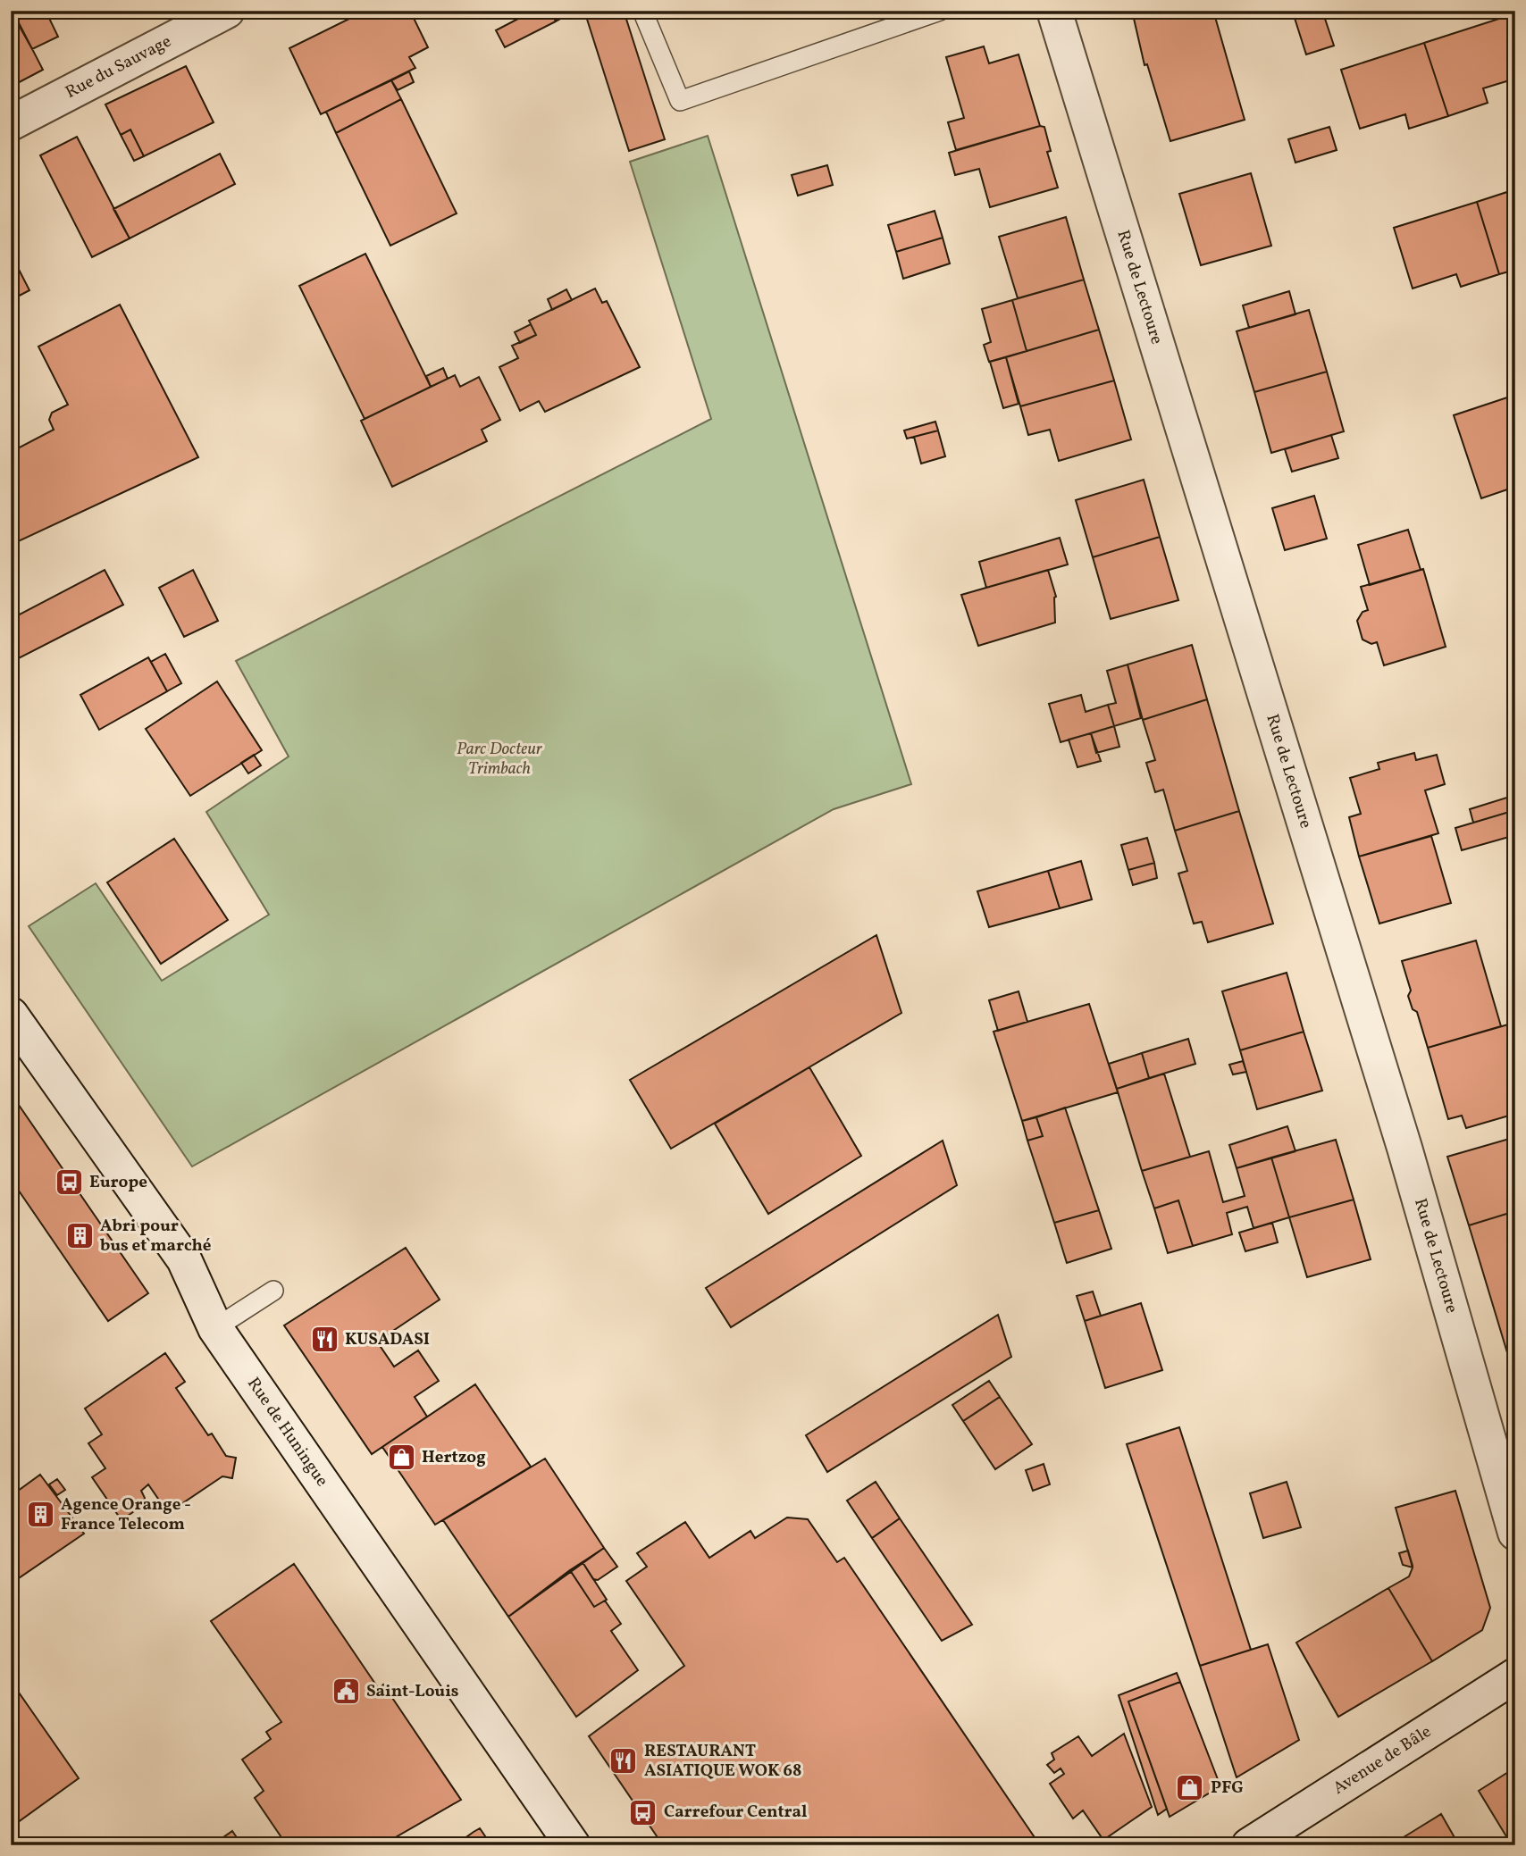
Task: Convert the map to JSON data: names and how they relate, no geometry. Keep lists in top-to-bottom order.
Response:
{
  "streets": {
    "street": [
      "Rue du Sauvage",
      "Rue de Lectoure",
      "Rue de Huningue",
      "Avenue de Bâle"
    ]
  },
  "parks": ["Parc Docteur Trimbach"],
  "places": {
    "bus stop": ["Europe", "Carrefour Central"],
    "building": ["Abri pour bus et marché", "Agence Orange - France Telecom"],
    "restaurant": ["KUSADASI", "RESTAURANT ASIATIQUE WOK 68"],
    "shop": ["Hertzog", "PFG"],
    "public building": ["Saint-Louis"]
  }
}
